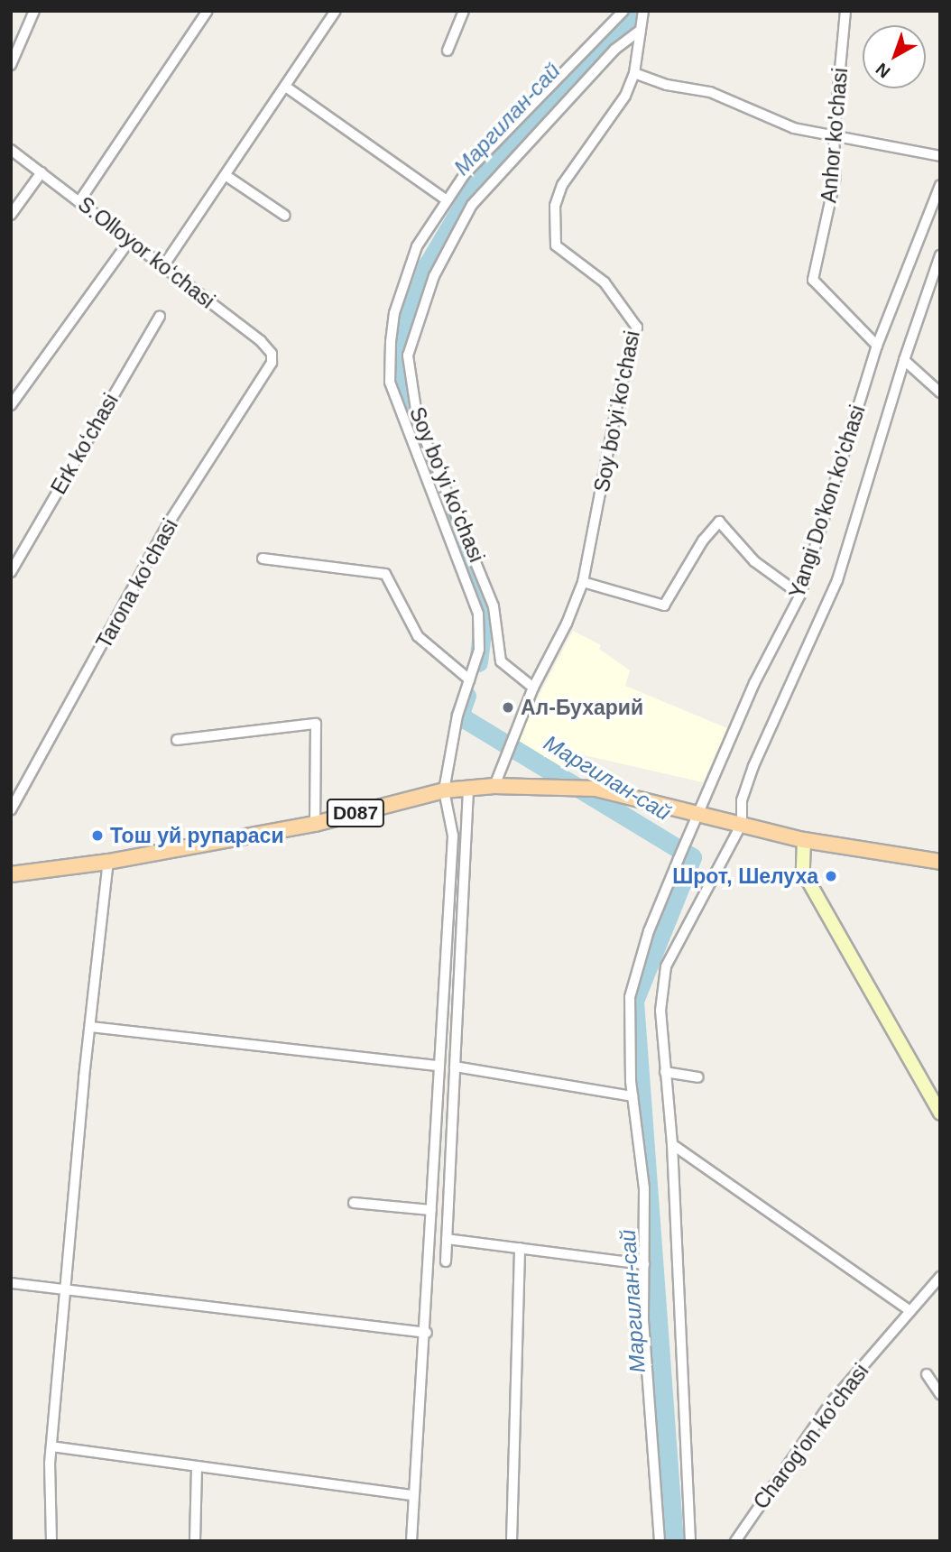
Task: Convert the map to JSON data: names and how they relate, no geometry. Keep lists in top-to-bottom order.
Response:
{
  "streets": {
    "main road": ["D087"],
    "street": [
      "Anhor ko'chasi",
      "S.Olloyor koʻchasi",
      "Soy bo'yi ko'chasi",
      "Erk koʻchasi",
      "Soy boʻyi koʻchasi",
      "Yangi Do'kon ko'chasi",
      "Tarona koʻchasi",
      "Charog'on ko'chasi"
    ]
  },
  "crossings": [
    ["Anhor ko'chasi", "Yangi Do'kon ko'chasi"],
    ["S.Olloyor koʻchasi", "Tarona koʻchasi"],
    ["Soy bo'yi ko'chasi", "Soy boʻyi koʻchasi"],
    ["Soy boʻyi koʻchasi", "D087"],
    ["Yangi Do'kon ko'chasi", "D087"]
  ],
  "water": ["Маргилан-сай"],
  "places": ["Ал-Бухарий", "Тош уй рупараси", "Шрот, Шелуха"],
  "north": "bottom left"
}
